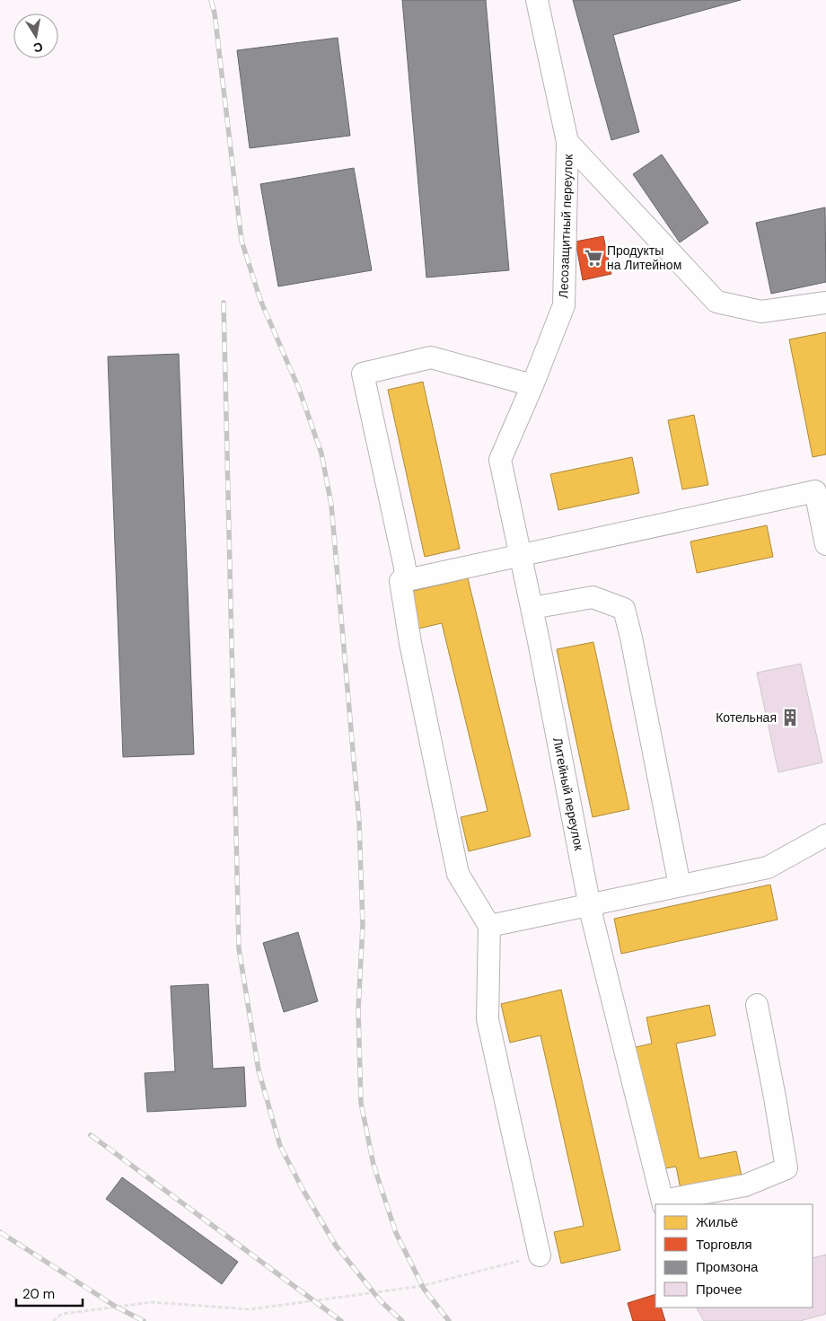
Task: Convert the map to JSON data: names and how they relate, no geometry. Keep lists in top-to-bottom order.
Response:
{
  "streets": {
    "street": ["Лесозащитный переулок", "Литейный переулок"]
  },
  "crossings": [
    ["Лесозащитный переулок", "Литейный переулок"]
  ],
  "places": {
    "supermarket": ["Продукты на Литейном"],
    "building": ["Котельная"]
  },
  "legend": [
    "Жильё",
    "Торговля",
    "Промзона",
    "Прочее"
  ],
  "scale_bar": "20 m",
  "north": "bottom"
}
